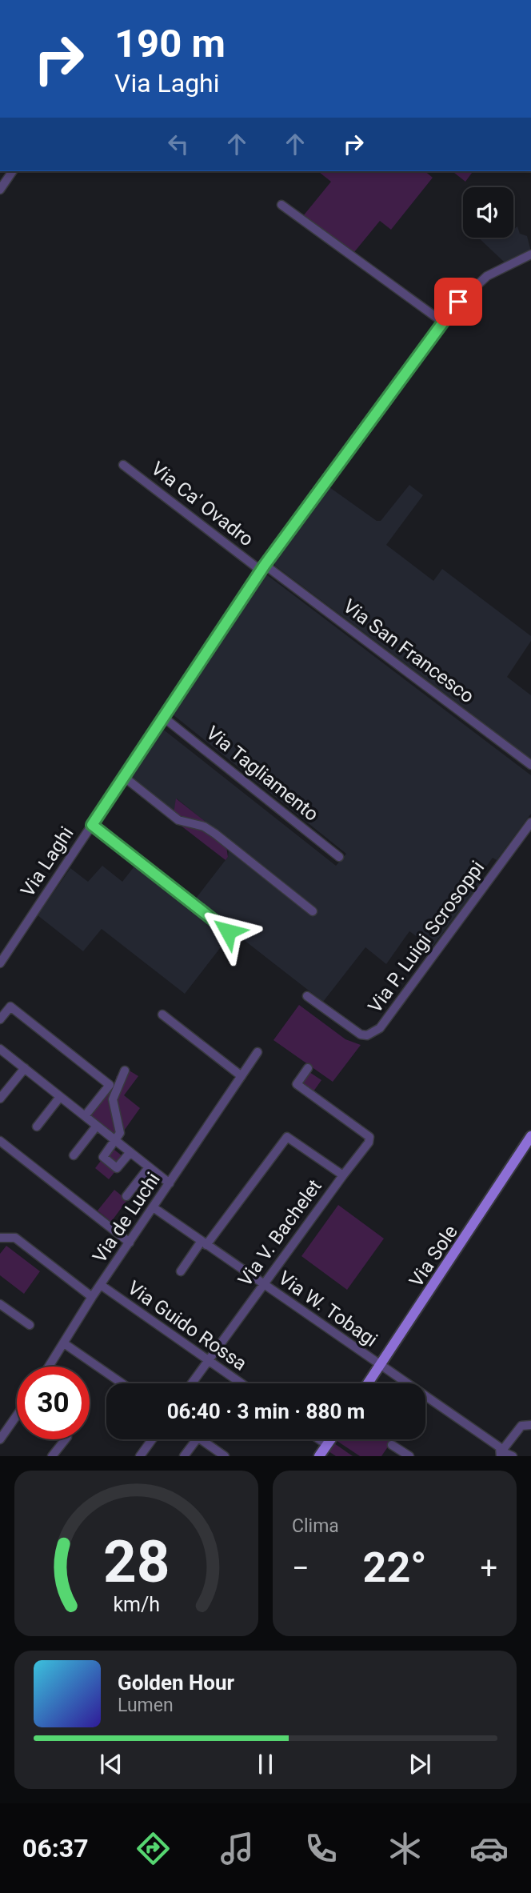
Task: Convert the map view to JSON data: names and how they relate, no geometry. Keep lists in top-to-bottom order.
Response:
{
  "streets": {
    "main road": ["Via Sole"],
    "street": [
      "Via Ca' Ovadro",
      "Via San Francesco",
      "Via Tagliamento",
      "Via Laghi",
      "Via P. Luigi Scrosoppi",
      "Via de Luchi",
      "Via V. Bachelet",
      "Via W. Tobagi",
      "Via Guido Rossa"
    ]
  },
  "crossings": [
    ["Via Ca' Ovadro", "Via San Francesco"],
    ["Via Ca' Ovadro", "Via Laghi"],
    ["Via San Francesco", "Via Laghi"],
    ["Via Tagliamento", "Via Laghi"],
    ["Via de Luchi", "Via W. Tobagi"],
    ["Via de Luchi", "Via Guido Rossa"],
    ["Via V. Bachelet", "Via W. Tobagi"],
    ["Via V. Bachelet", "Via Guido Rossa"],
    ["Via Sole", "Via W. Tobagi"]
  ],
  "page": {
    "turn": ["190 m", "Via Laghi"],
    "limit": "30",
    "trip": "06:40 · 3 min · 880 m",
    "tile": "Clima",
    "heat": ["−", "22°", "+"],
    "song": ["Golden Hour", "Lumen"],
    "tabs": "06:37",
    "gauge": ["28", "km/h"]
  }
}
